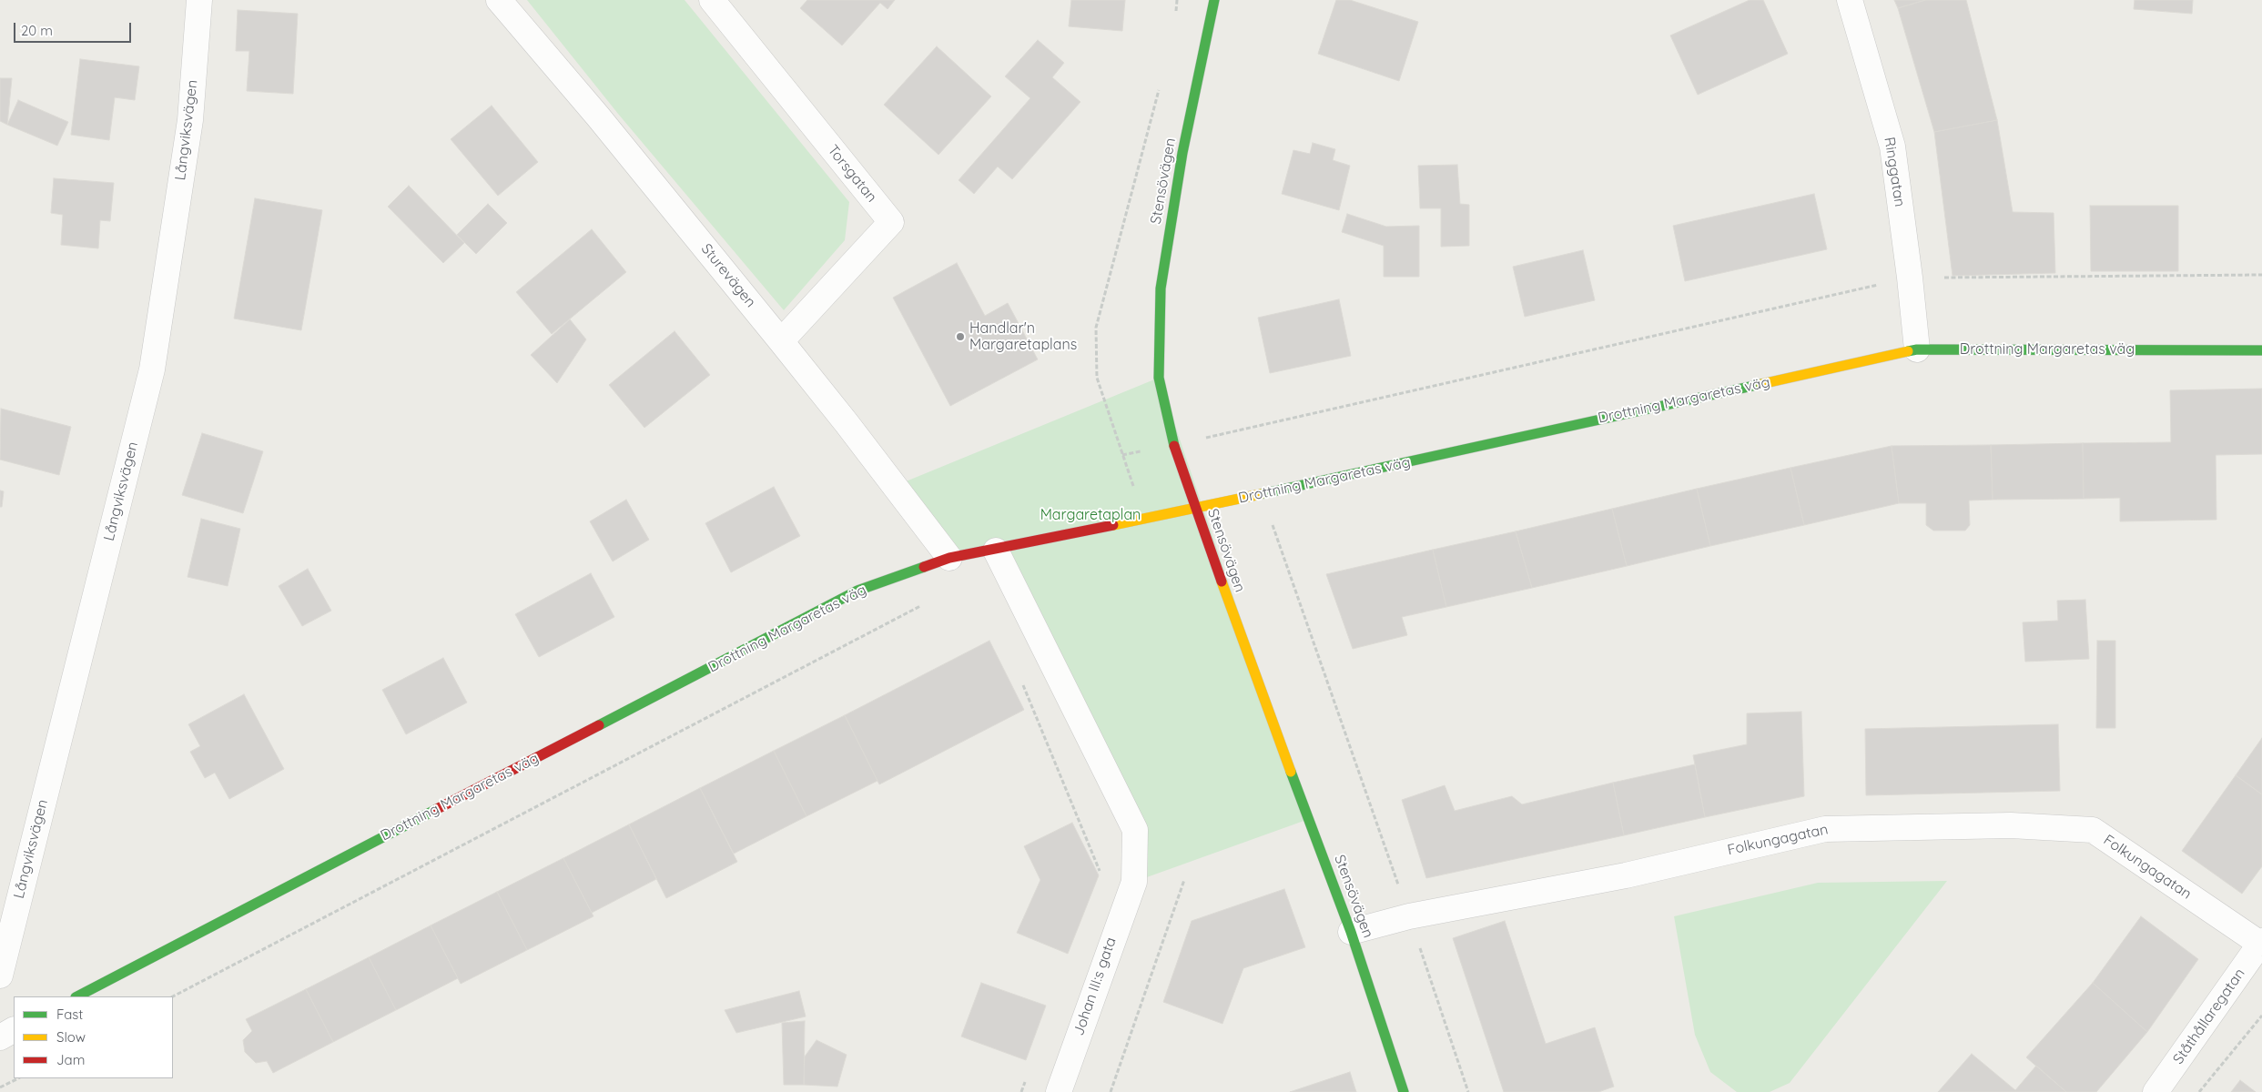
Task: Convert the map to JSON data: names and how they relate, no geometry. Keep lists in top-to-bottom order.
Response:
{
  "streets": {
    "street": [
      "Långviksvägen",
      "Ringgatan",
      "Torsgatan",
      "Stensövägen",
      "Sturevägen",
      "Drottning Margaretas väg",
      "Folkungagatan",
      "Johan III:s gata",
      "Ståthållaregatan"
    ]
  },
  "crossings": [
    ["Ringgatan", "Drottning Margaretas väg"],
    ["Torsgatan", "Sturevägen"],
    ["Stensövägen", "Drottning Margaretas väg"],
    ["Stensövägen", "Folkungagatan"],
    ["Sturevägen", "Drottning Margaretas väg"],
    ["Drottning Margaretas väg", "Johan III:s gata"],
    ["Folkungagatan", "Ståthållaregatan"]
  ],
  "parks": ["Margaretaplan"],
  "places": ["Handlar'n Margaretaplans"],
  "legend": ["Fast", "Slow", "Jam"],
  "scale_bar": "20 m"
}
